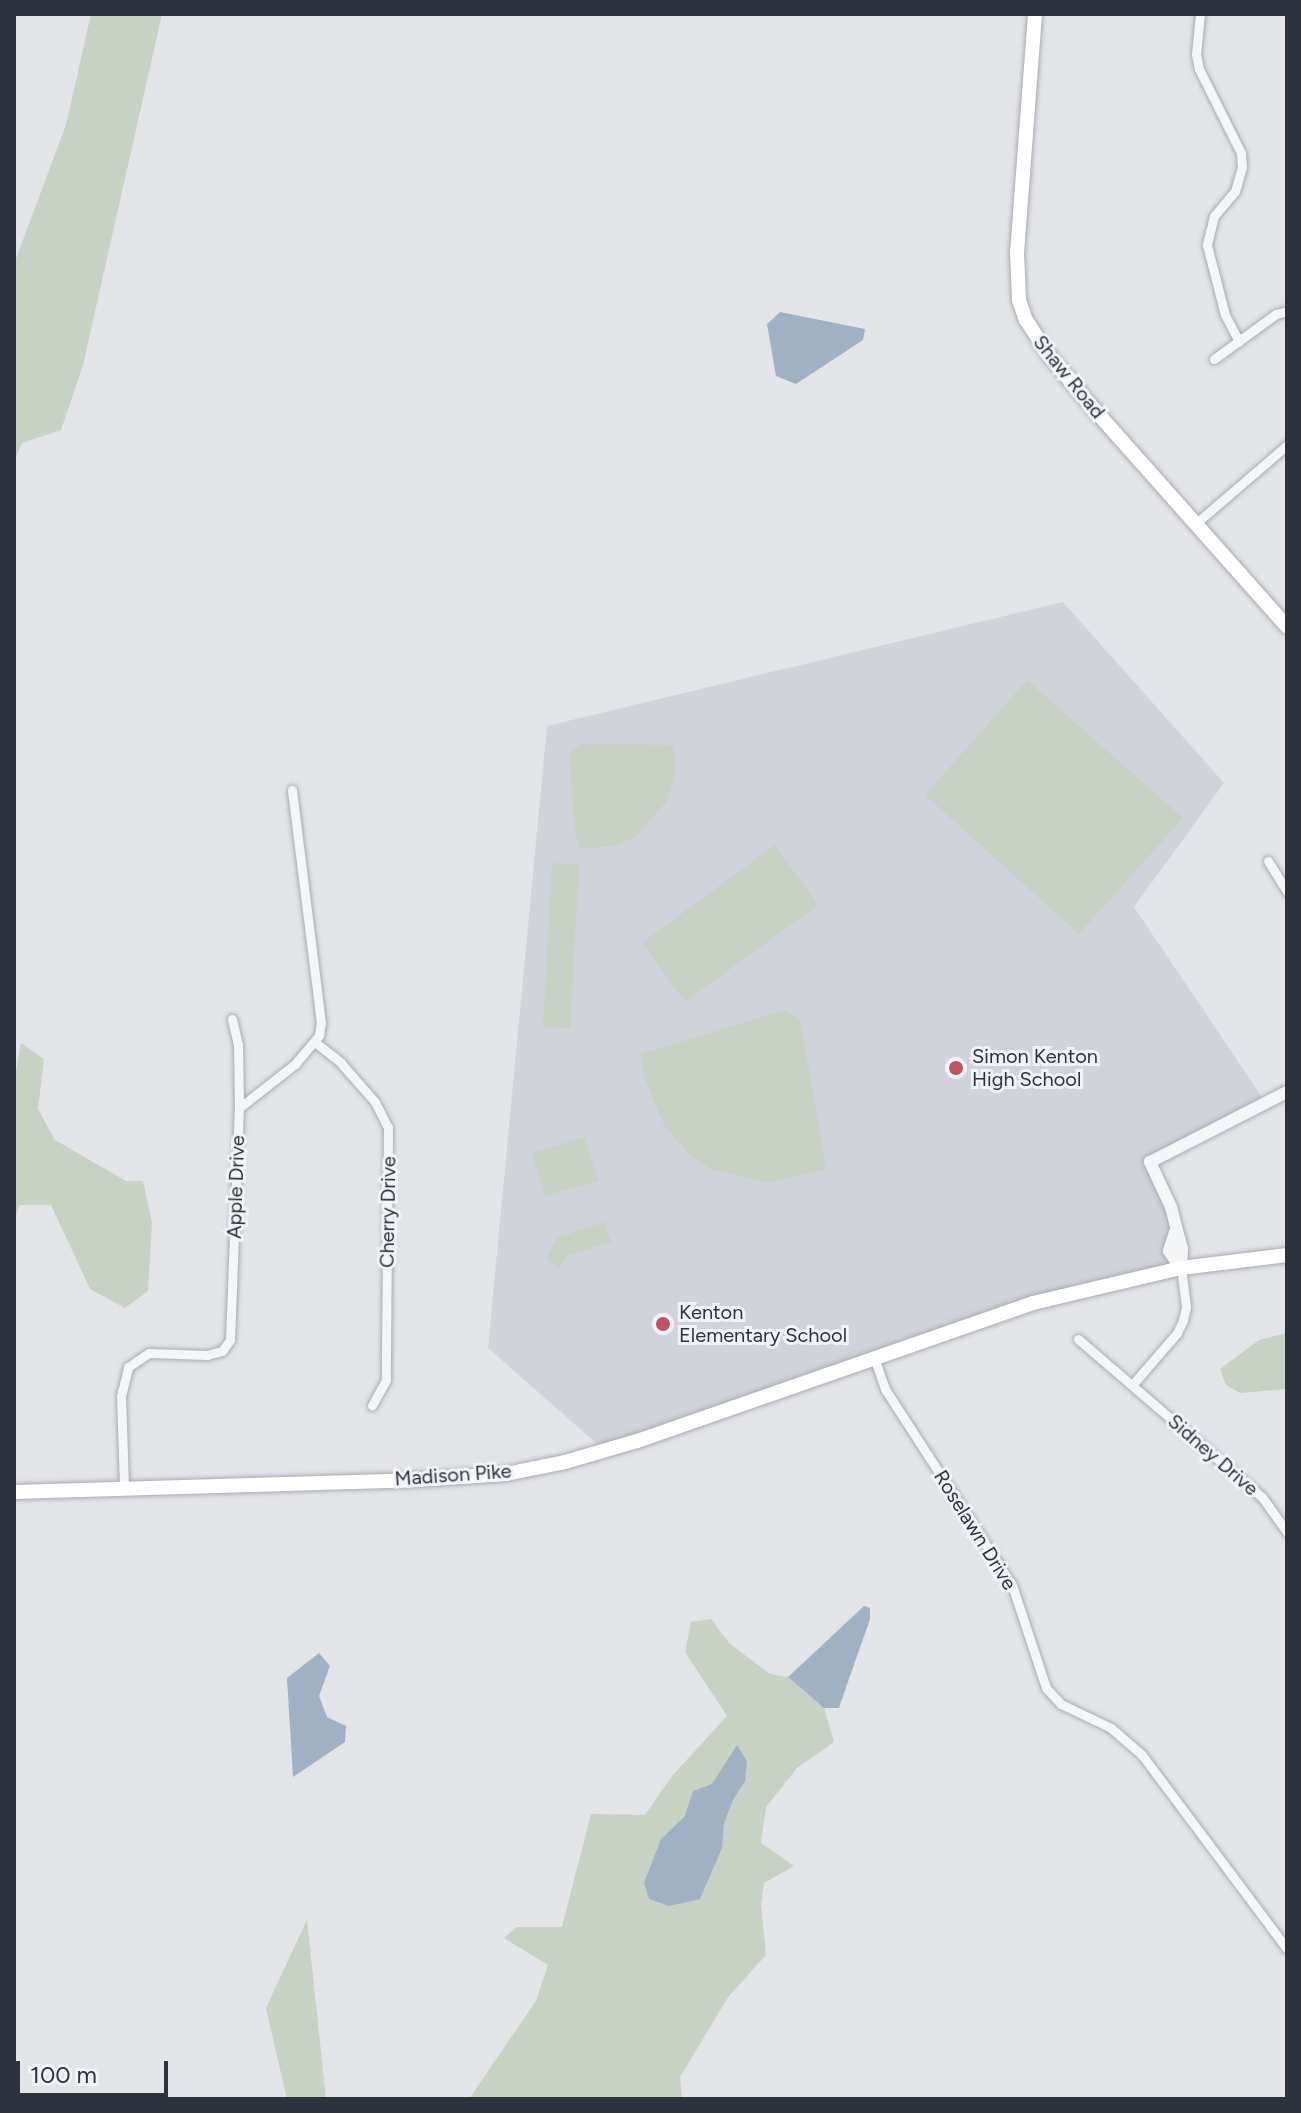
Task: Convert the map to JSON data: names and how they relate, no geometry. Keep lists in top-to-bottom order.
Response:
{
  "streets": {
    "main road": ["Shaw Road", "Madison Pike"],
    "street": [
      "Apple Drive",
      "Cherry Drive",
      "Sidney Drive",
      "Roselawn Drive"
    ]
  },
  "crossings": [
    ["Apple Drive", "Cherry Drive"],
    ["Apple Drive", "Madison Pike"],
    ["Madison Pike", "Roselawn Drive"]
  ],
  "places": ["Simon Kenton High School", "Kenton Elementary School"],
  "scale_bar": "100 m"
}
